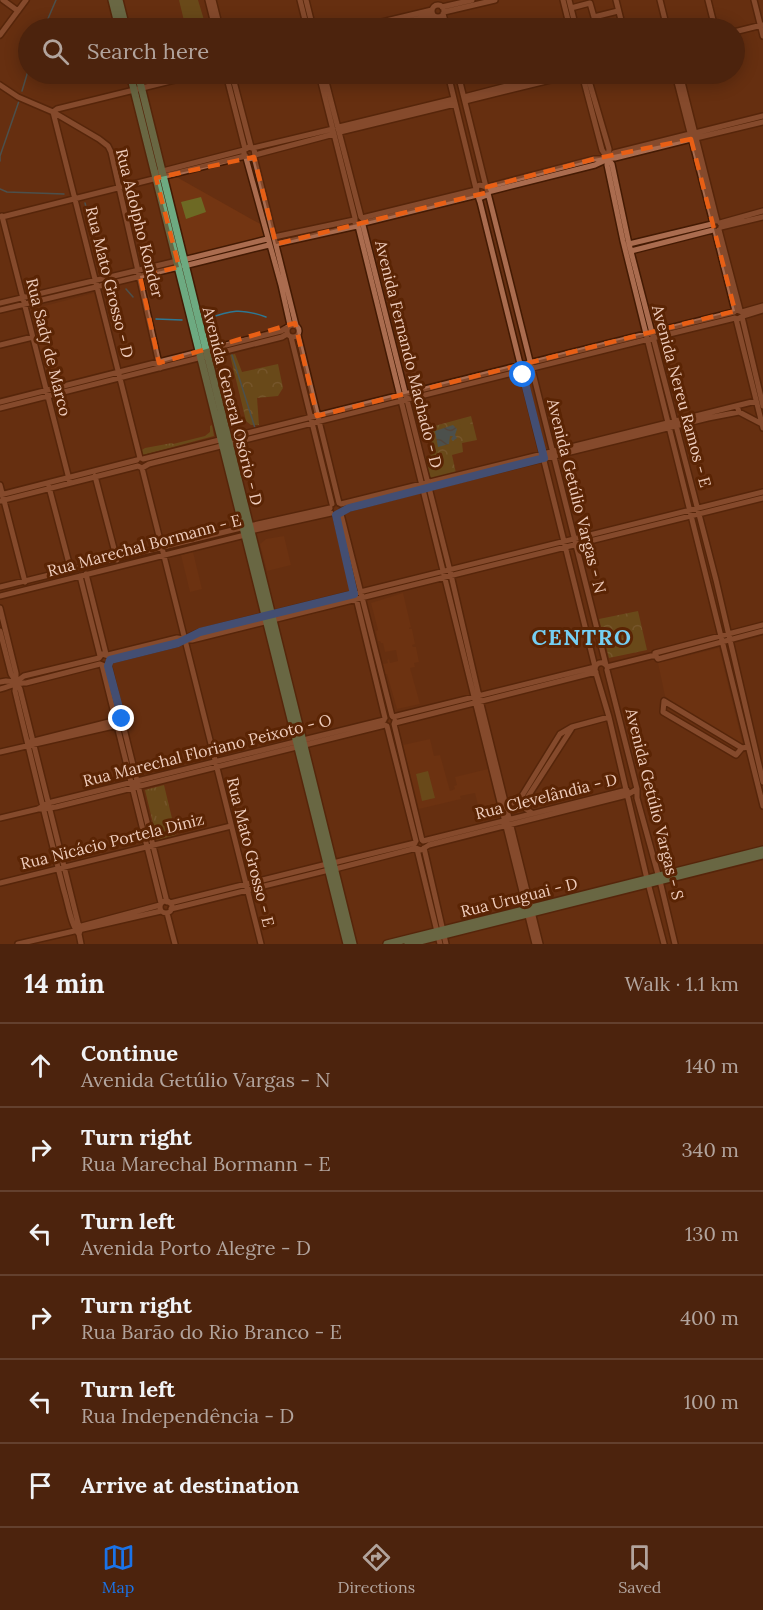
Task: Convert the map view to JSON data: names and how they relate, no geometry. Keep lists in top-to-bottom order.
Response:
{
  "streets": {
    "main road": ["Avenida General Osório - D", "Rua Uruguai - D"],
    "street": [
      "Rua Adolpho Konder",
      "Rua Mato Grosso - D",
      "Rua Sady de Marco",
      "Avenida Fernando Machado - D",
      "Avenida Nereu Ramos - E",
      "Avenida Getúlio Vargas - N",
      "Rua Marechal Bormann - E",
      "Rua Marechal Floriano Peixoto - O",
      "Rua Clevelândia - D",
      "Avenida Getúlio Vargas - S",
      "Rua Nicácio Portela Diniz",
      "Rua Mato Grosso - E"
    ]
  },
  "crossings": [
    ["Rua Adolpho Konder", "Rua Mato Grosso - D"],
    ["Rua Mato Grosso - D", "Rua Marechal Bormann - E"],
    ["Rua Mato Grosso - D", "Rua Marechal Floriano Peixoto - O"],
    ["Rua Mato Grosso - D", "Rua Mato Grosso - E"],
    ["Avenida Fernando Machado - D", "Rua Marechal Bormann - E"],
    ["Avenida Nereu Ramos - E", "Rua Marechal Bormann - E"],
    ["Avenida General Osório - D", "Rua Marechal Bormann - E"],
    ["Avenida General Osório - D", "Rua Marechal Floriano Peixoto - O"],
    ["Avenida General Osório - D", "Rua Clevelândia - D"],
    ["Avenida Getúlio Vargas - N", "Rua Marechal Bormann - E"],
    ["Avenida Getúlio Vargas - N", "Avenida Getúlio Vargas - S"],
    ["Rua Marechal Floriano Peixoto - O", "Rua Mato Grosso - E"],
    ["Rua Clevelândia - D", "Avenida Getúlio Vargas - S"],
    ["Rua Clevelândia - D", "Rua Mato Grosso - E"],
    ["Avenida Getúlio Vargas - S", "Rua Uruguai - D"],
    ["Rua Nicácio Portela Diniz", "Rua Mato Grosso - E"]
  ],
  "districts": ["CENTRO"],
  "page": {
    "search": "Search here",
    "heading": ["14 min", "Walk · 1.1 km"],
    "list": [
      ["Continue", "Avenida Getúlio Vargas - N", "140 m"],
      ["Turn right", "Rua Marechal Bormann - E", "340 m"],
      ["Turn left", "Avenida Porto Alegre - D", "130 m"],
      ["Turn right", "Rua Barão do Rio Branco - E", "400 m"],
      ["Turn left", "Rua Independência - D", "100 m"],
      "Arrive at destination"
    ],
    "nav": ["Map", "Directions", "Saved"]
  }
}
